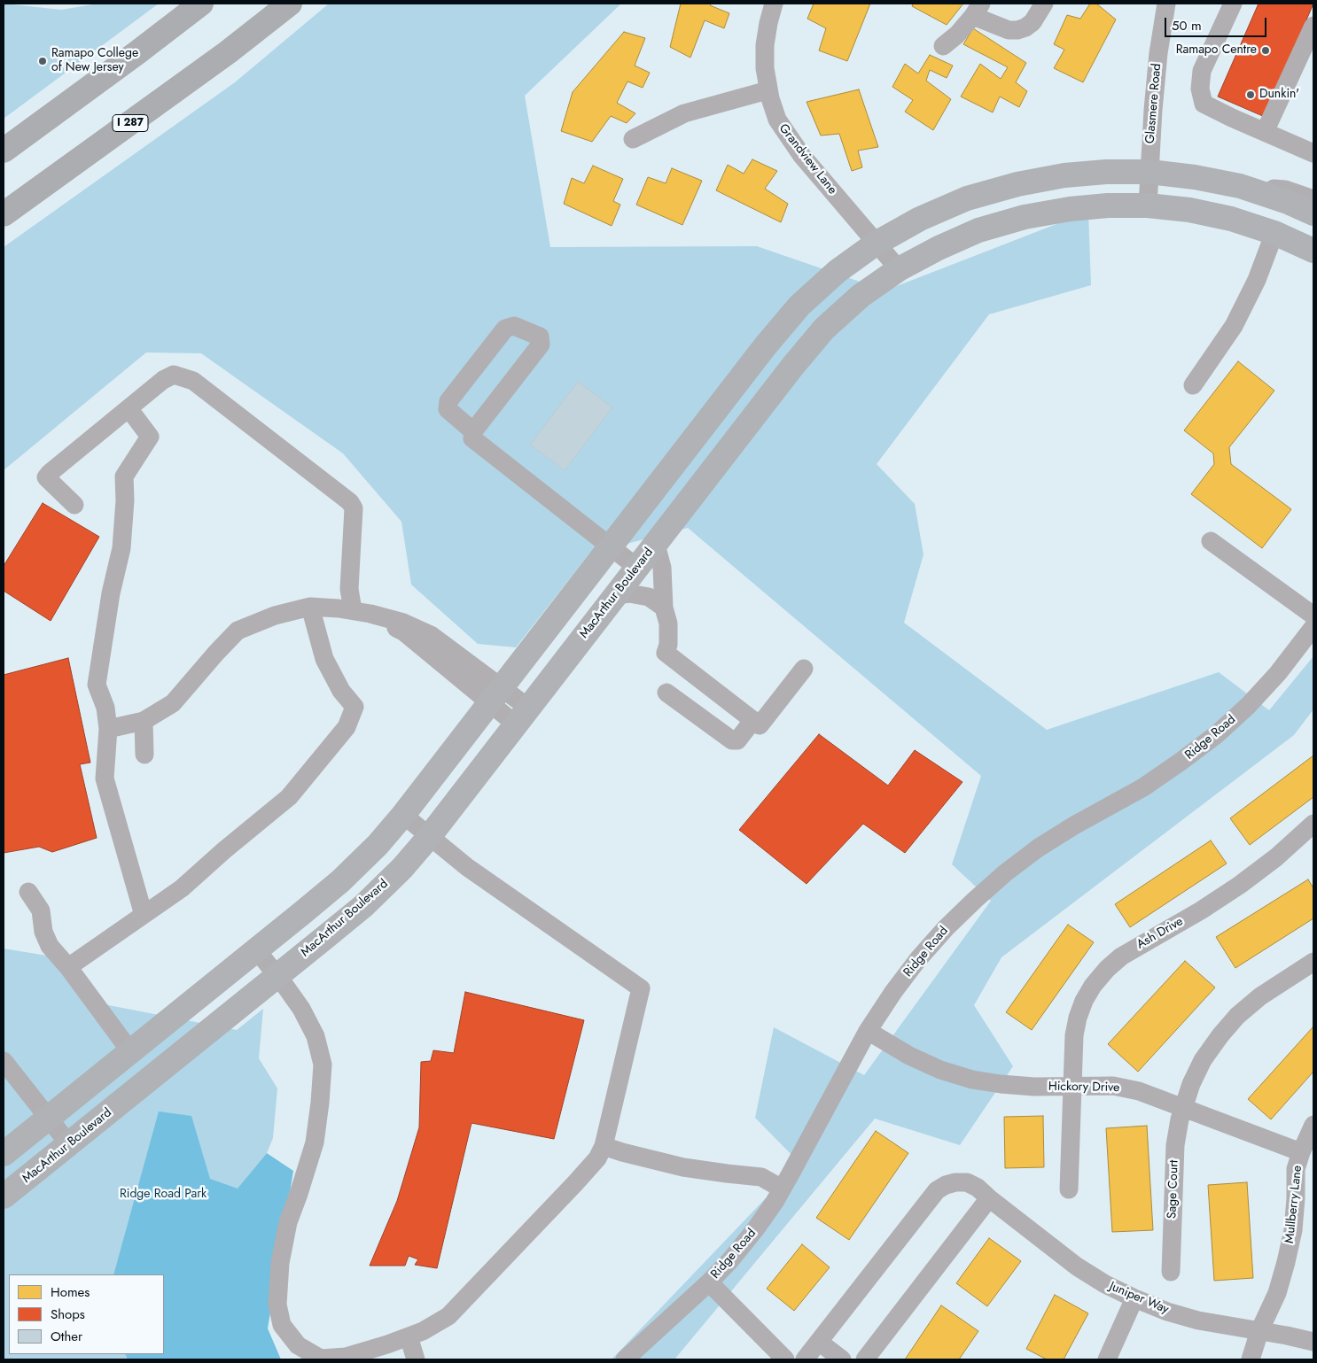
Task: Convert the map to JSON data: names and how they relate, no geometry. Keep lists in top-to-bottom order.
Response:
{
  "streets": {
    "highway": ["I 287"],
    "main road": ["MacArthur Boulevard"],
    "street": [
      "Glasmere Road",
      "Grandview Lane",
      "Ridge Road",
      "Ash Drive",
      "Hickory Drive",
      "Sage Court",
      "Mullberry Lane",
      "Juniper Way"
    ]
  },
  "crossings": [
    ["Glasmere Road", "MacArthur Boulevard"],
    ["Grandview Lane", "MacArthur Boulevard"],
    ["Ridge Road", "Hickory Drive"],
    ["Ash Drive", "Hickory Drive"],
    ["Hickory Drive", "Sage Court"],
    ["Hickory Drive", "Mullberry Lane"],
    ["Mullberry Lane", "Juniper Way"]
  ],
  "parks": ["Ridge Road Park"],
  "places": ["Ramapo Centre", "Ramapo College of New Jersey", "Dunkin'"],
  "legend": ["Homes", "Shops", "Other"],
  "scale_bar": "50 m"
}
